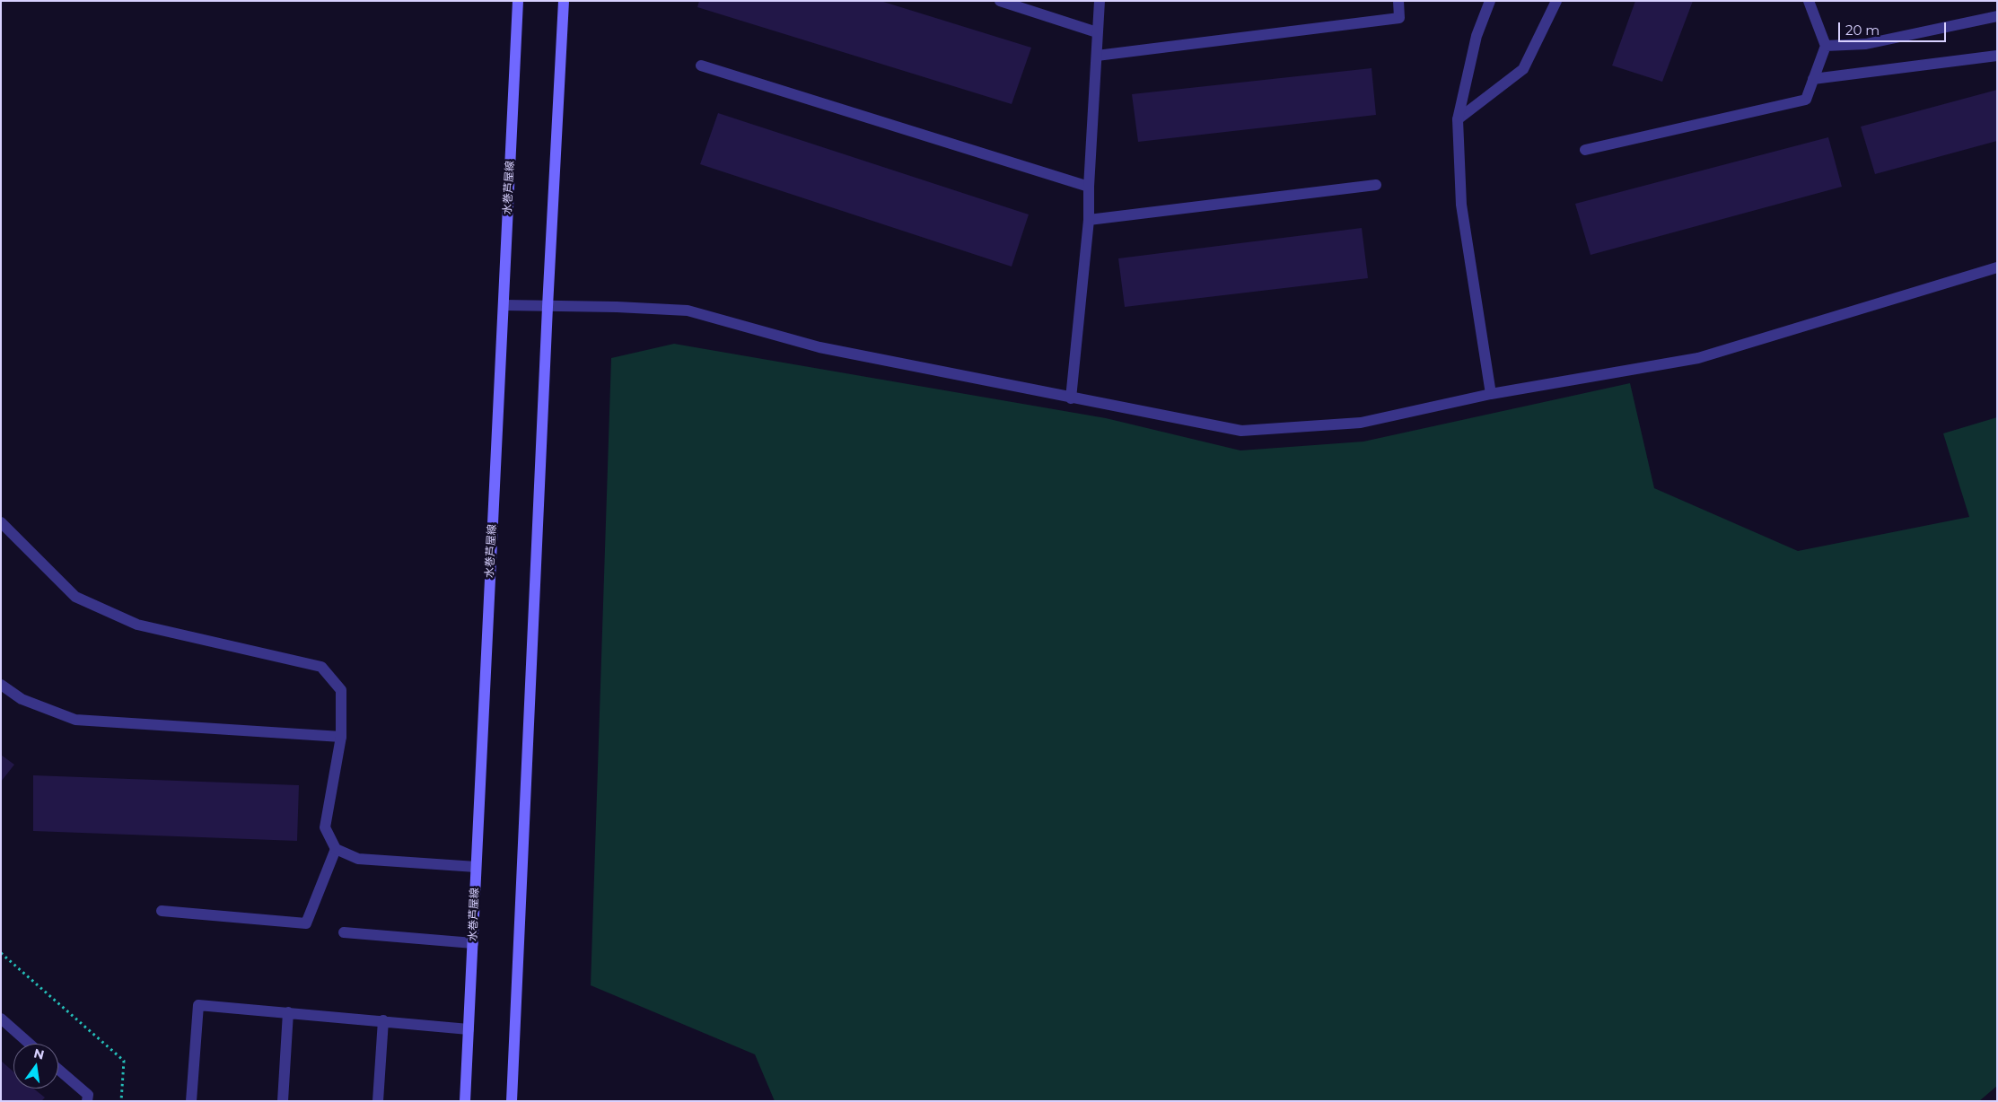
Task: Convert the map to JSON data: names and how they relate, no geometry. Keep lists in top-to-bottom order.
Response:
{
  "streets": {
    "main road": ["水巻芦屋線"]
  },
  "scale_bar": "20 m",
  "north": "top"
}
